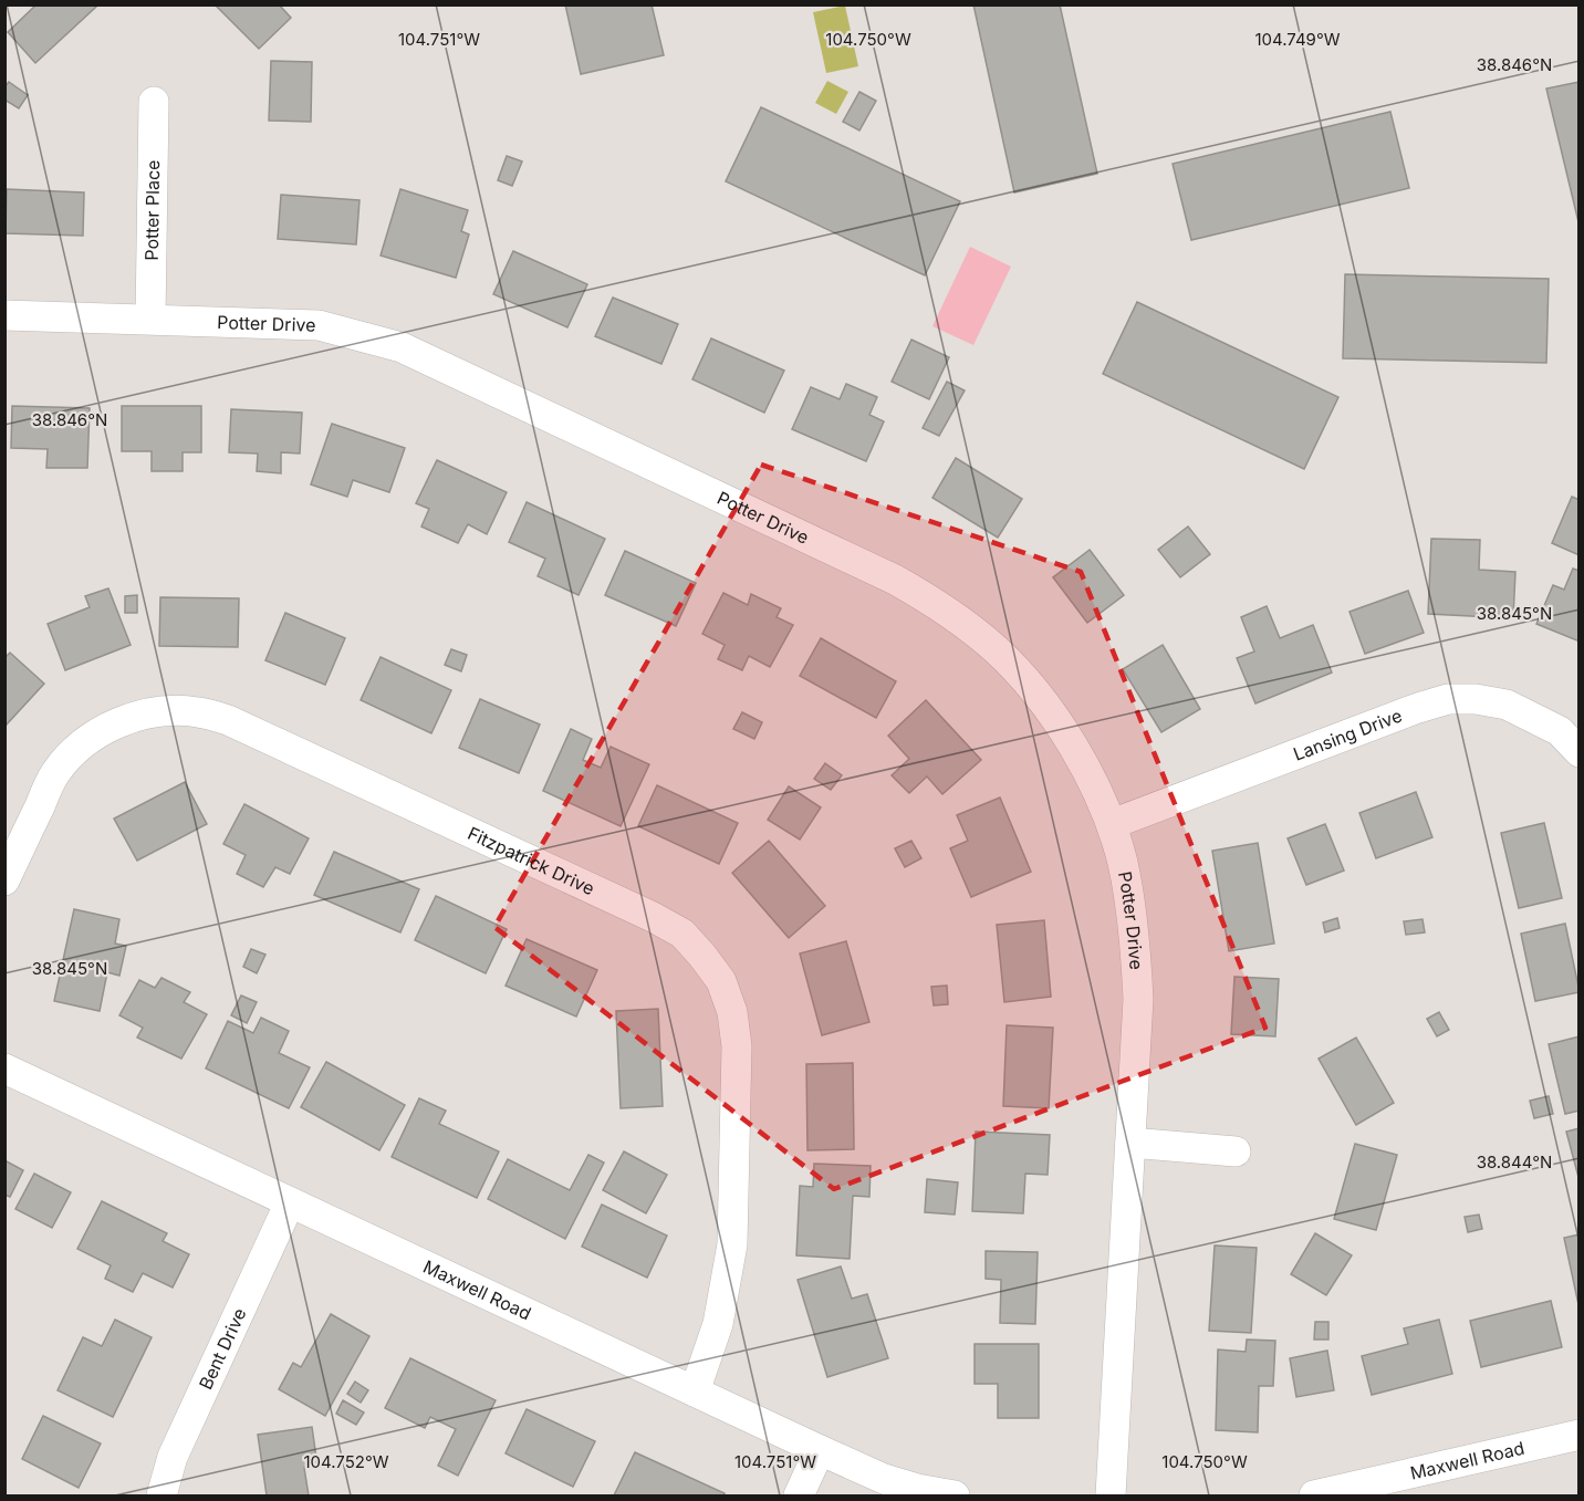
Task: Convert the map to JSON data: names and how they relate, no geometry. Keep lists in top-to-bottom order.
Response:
{
  "streets": {
    "street": [
      "Potter Place",
      "Potter Drive",
      "Lansing Drive",
      "Fitzpatrick Drive",
      "Maxwell Road",
      "Bent Drive"
    ]
  },
  "crossings": [
    ["Potter Place", "Potter Drive"],
    ["Potter Drive", "Lansing Drive"],
    ["Fitzpatrick Drive", "Maxwell Road"],
    ["Maxwell Road", "Bent Drive"]
  ],
  "coordinates": [
    "104.751°W",
    "104.750°W",
    "104.749°W",
    "38.846°N",
    "38.845°N",
    "38.844°N",
    "104.752°W"
  ]
}
